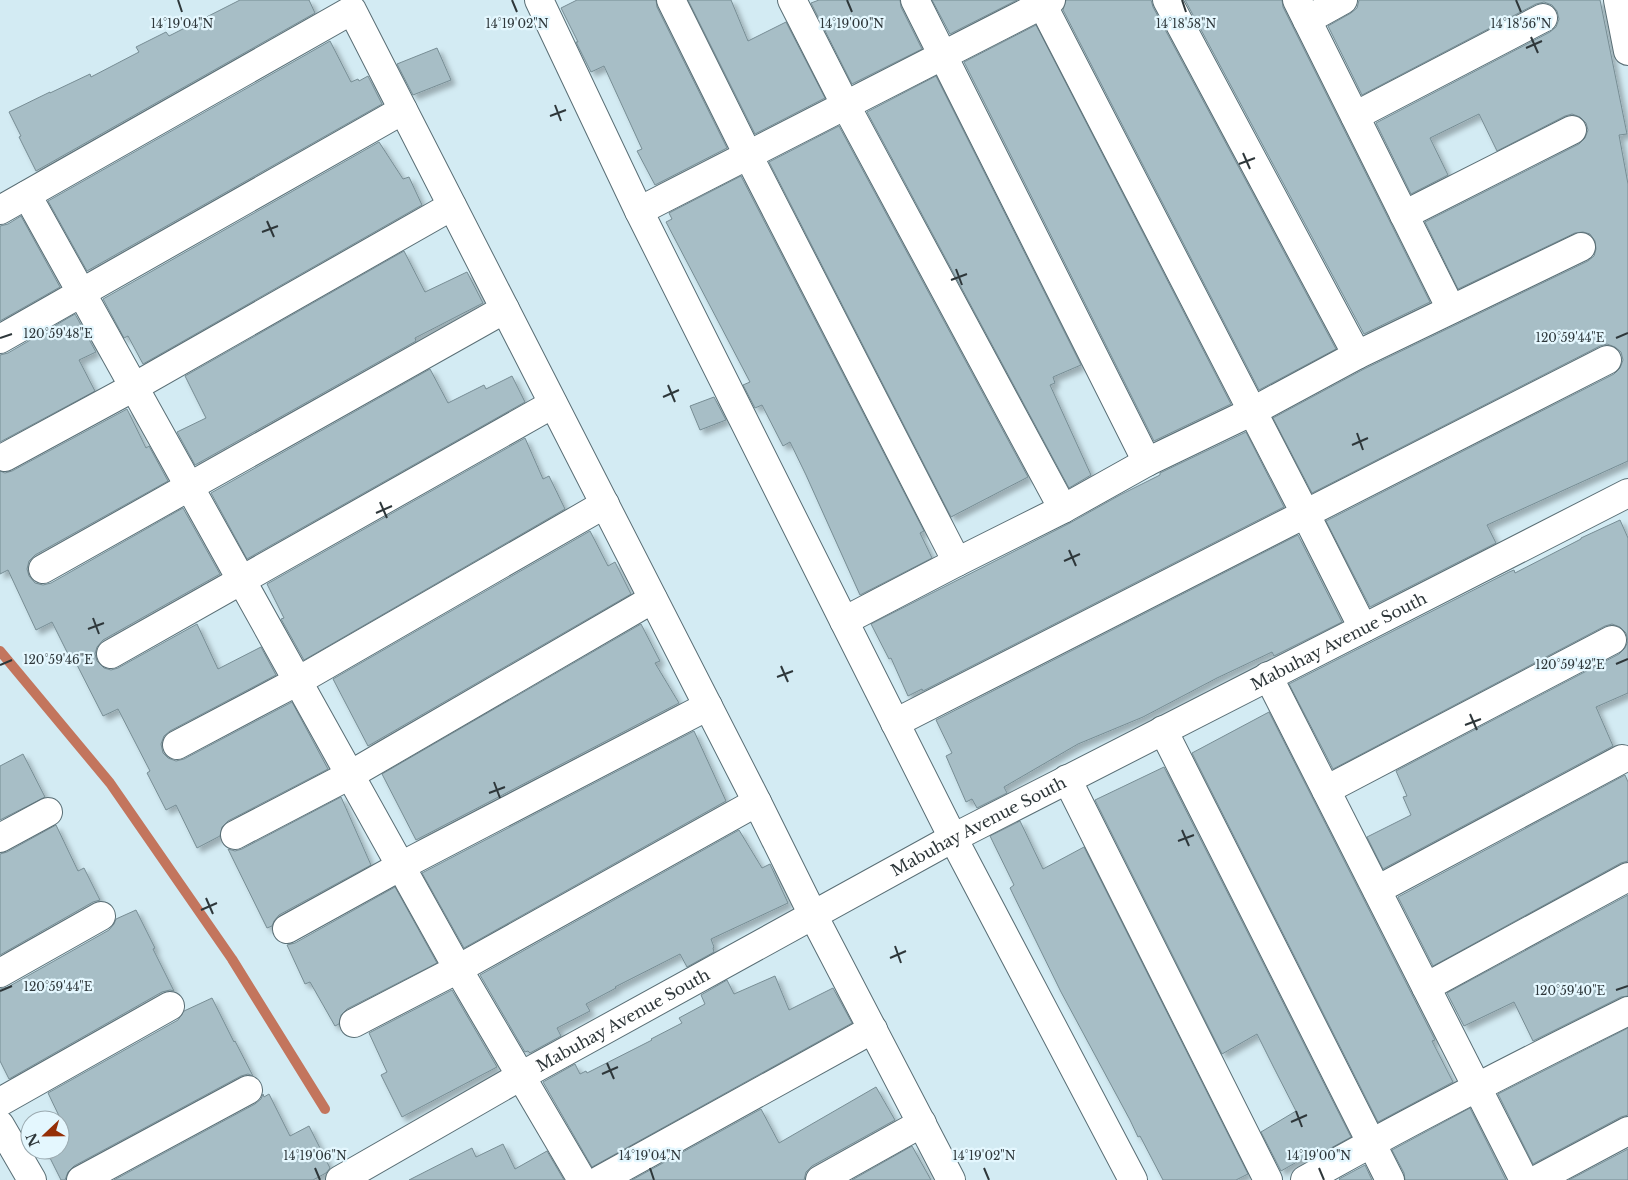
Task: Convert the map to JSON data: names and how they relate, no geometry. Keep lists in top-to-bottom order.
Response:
{
  "streets": {
    "street": ["Mabuhay Avenue South"]
  },
  "north": "left",
  "coordinates": [
    "14°19'04\"N",
    "14°19'02\"N",
    "14°19'00\"N",
    "14°18'58\"N",
    "14°18'56\"N",
    "120°59'48\"E",
    "120°59'44\"E",
    "120°59'46\"E",
    "120°59'42\"E",
    "120°59'40\"E",
    "14°19'06\"N"
  ]
}
